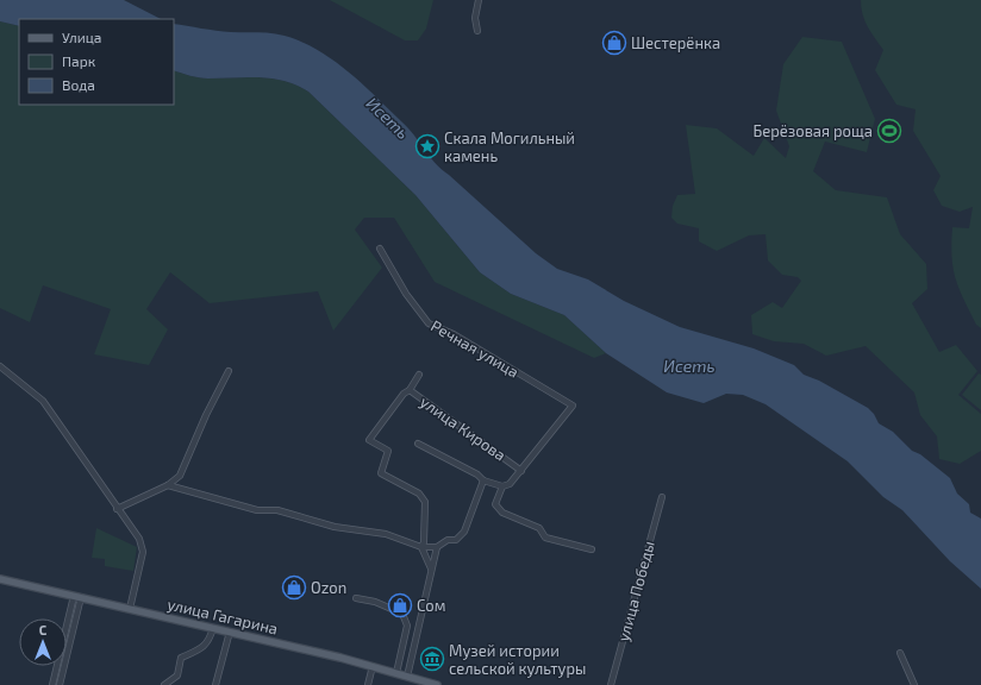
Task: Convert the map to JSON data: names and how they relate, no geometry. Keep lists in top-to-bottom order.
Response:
{
  "streets": {
    "main road": ["улица Гагарина"],
    "street": ["Речная улица", "улица Кирова", "улица Победы"]
  },
  "crossings": [
    ["Речная улица", "улица Кирова"]
  ],
  "water": ["Исеть"],
  "places": {
    "shop": ["Шестерёнка", "Ozon", "Сом"],
    "sports": ["Берёзовая роща"],
    "place": ["Скала Могильный камень"],
    "museum": ["Музей истории сельской культуры"]
  },
  "legend": ["Улица", "Парк", "Вода"],
  "north": "top"
}
